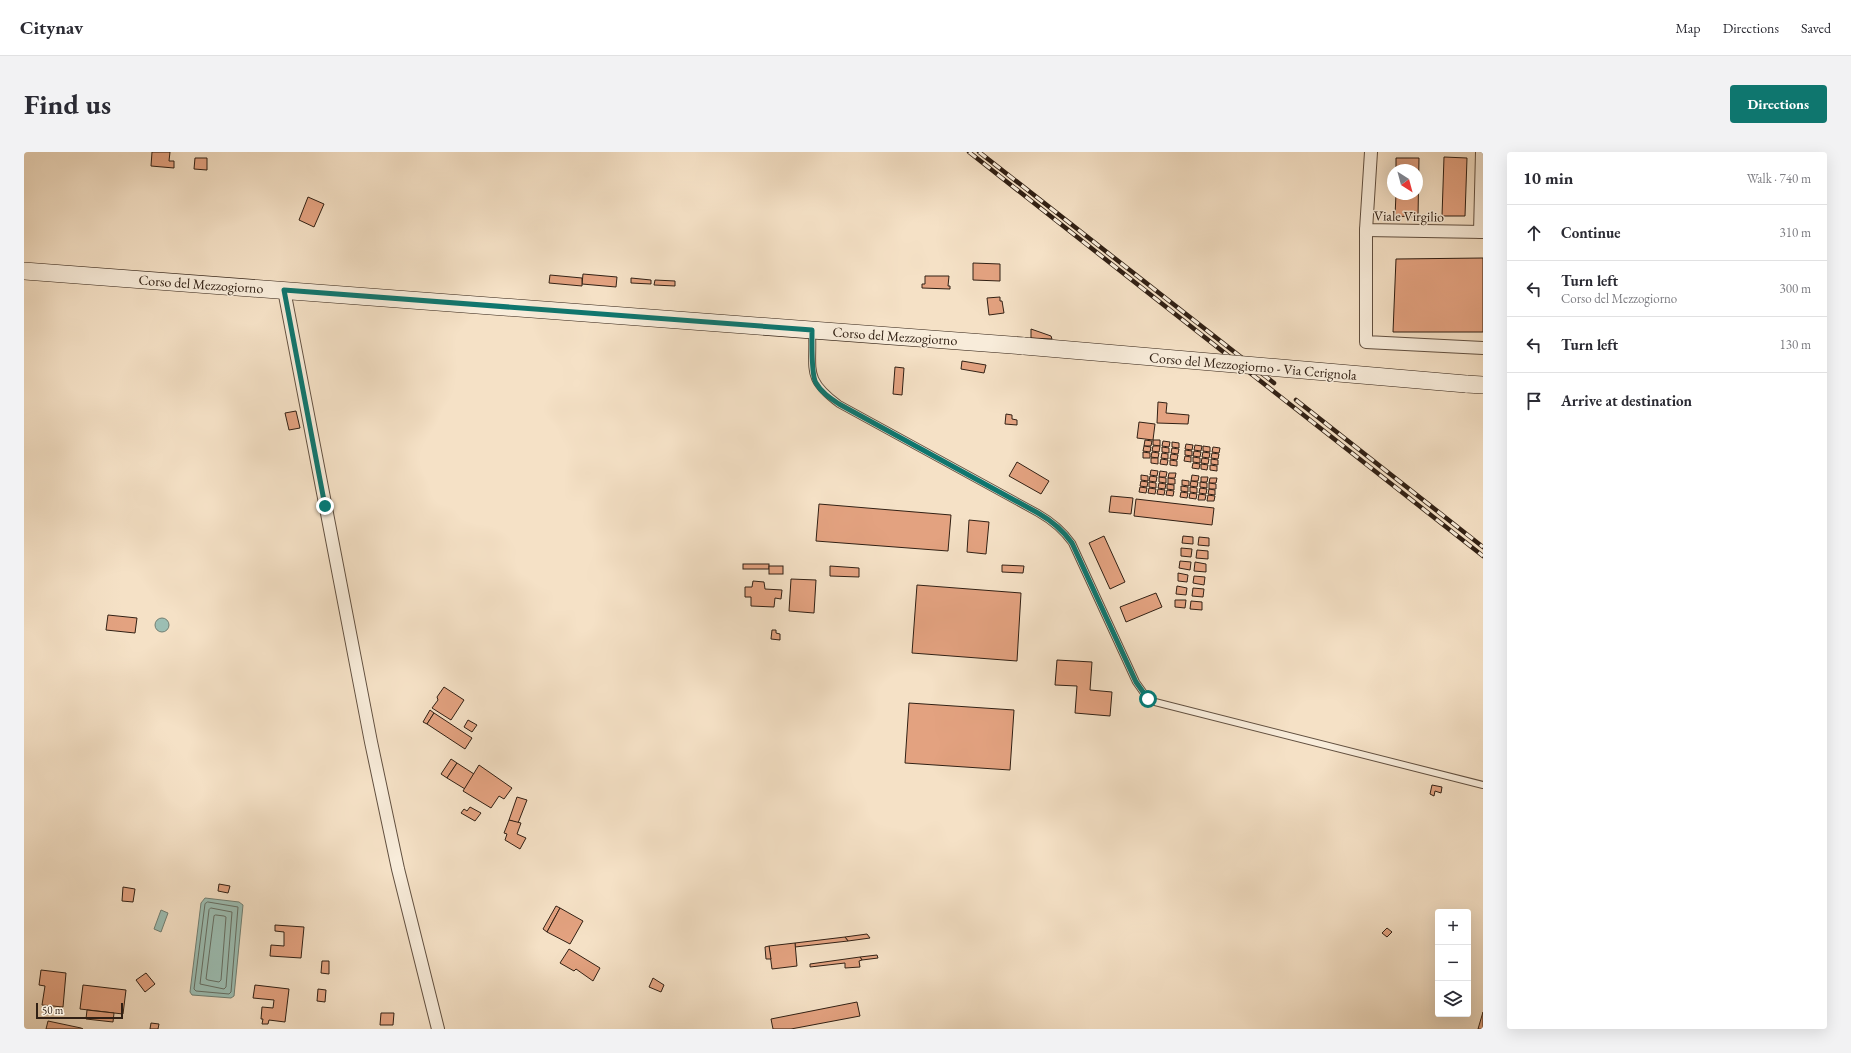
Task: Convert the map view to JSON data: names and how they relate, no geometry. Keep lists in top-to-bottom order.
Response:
{
  "streets": {
    "main road": ["Corso del Mezzogiorno", "Corso del Mezzogiorno - Via Cerignola"],
    "street": ["Viale Virgilio"]
  },
  "crossings": [
    ["Corso del Mezzogiorno", "Corso del Mezzogiorno - Via Cerignola"]
  ],
  "scale_bar": "50 m",
  "north": "bottom right",
  "page": {
    "header": "Citynav",
    "nav": ["Map", "Directions", "Saved"],
    "buttons": "Directions",
    "title": "Find us",
    "heading": ["10 min", "Walk · 740 m"],
    "list": [
      ["Continue", "310 m"],
      ["Turn left", "Corso del Mezzogiorno", "300 m"],
      ["Turn left", "130 m"],
      "Arrive at destination"
    ],
    "map_buttons": ["+", "−"],
    "scale": "50 m"
  }
}
